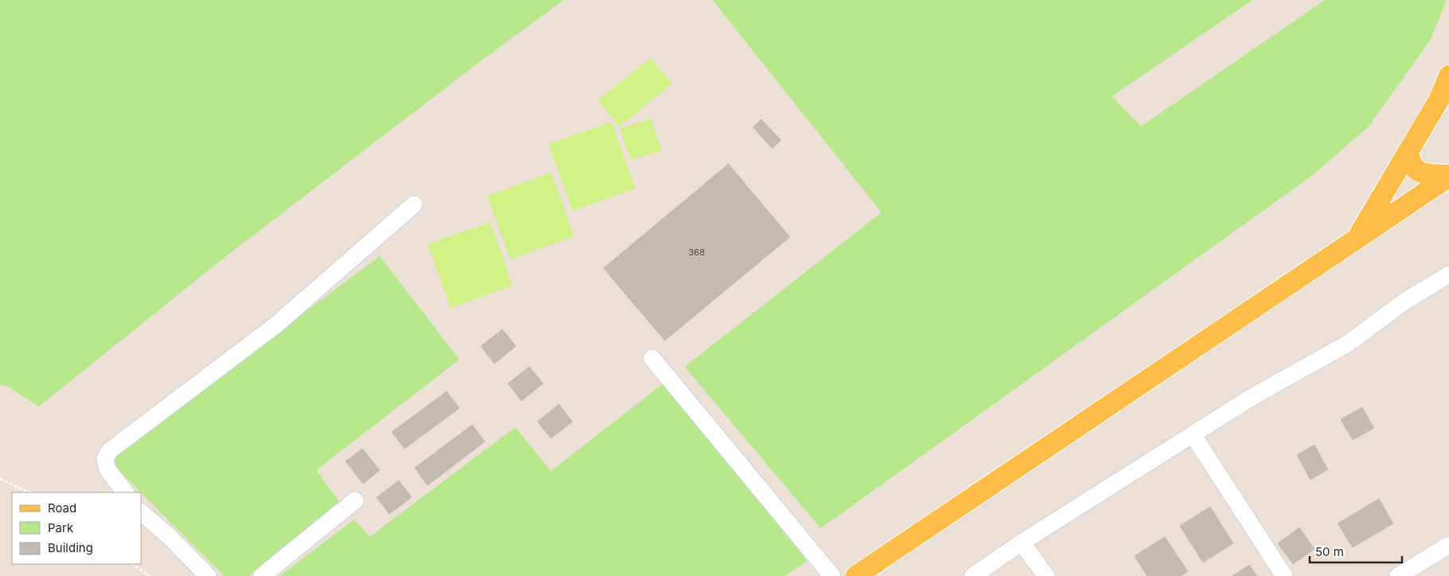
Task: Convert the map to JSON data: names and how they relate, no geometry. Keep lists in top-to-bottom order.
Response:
{
  "house_numbers": ["368"],
  "legend": ["Road", "Park", "Building"],
  "scale_bar": "50 m"
}
